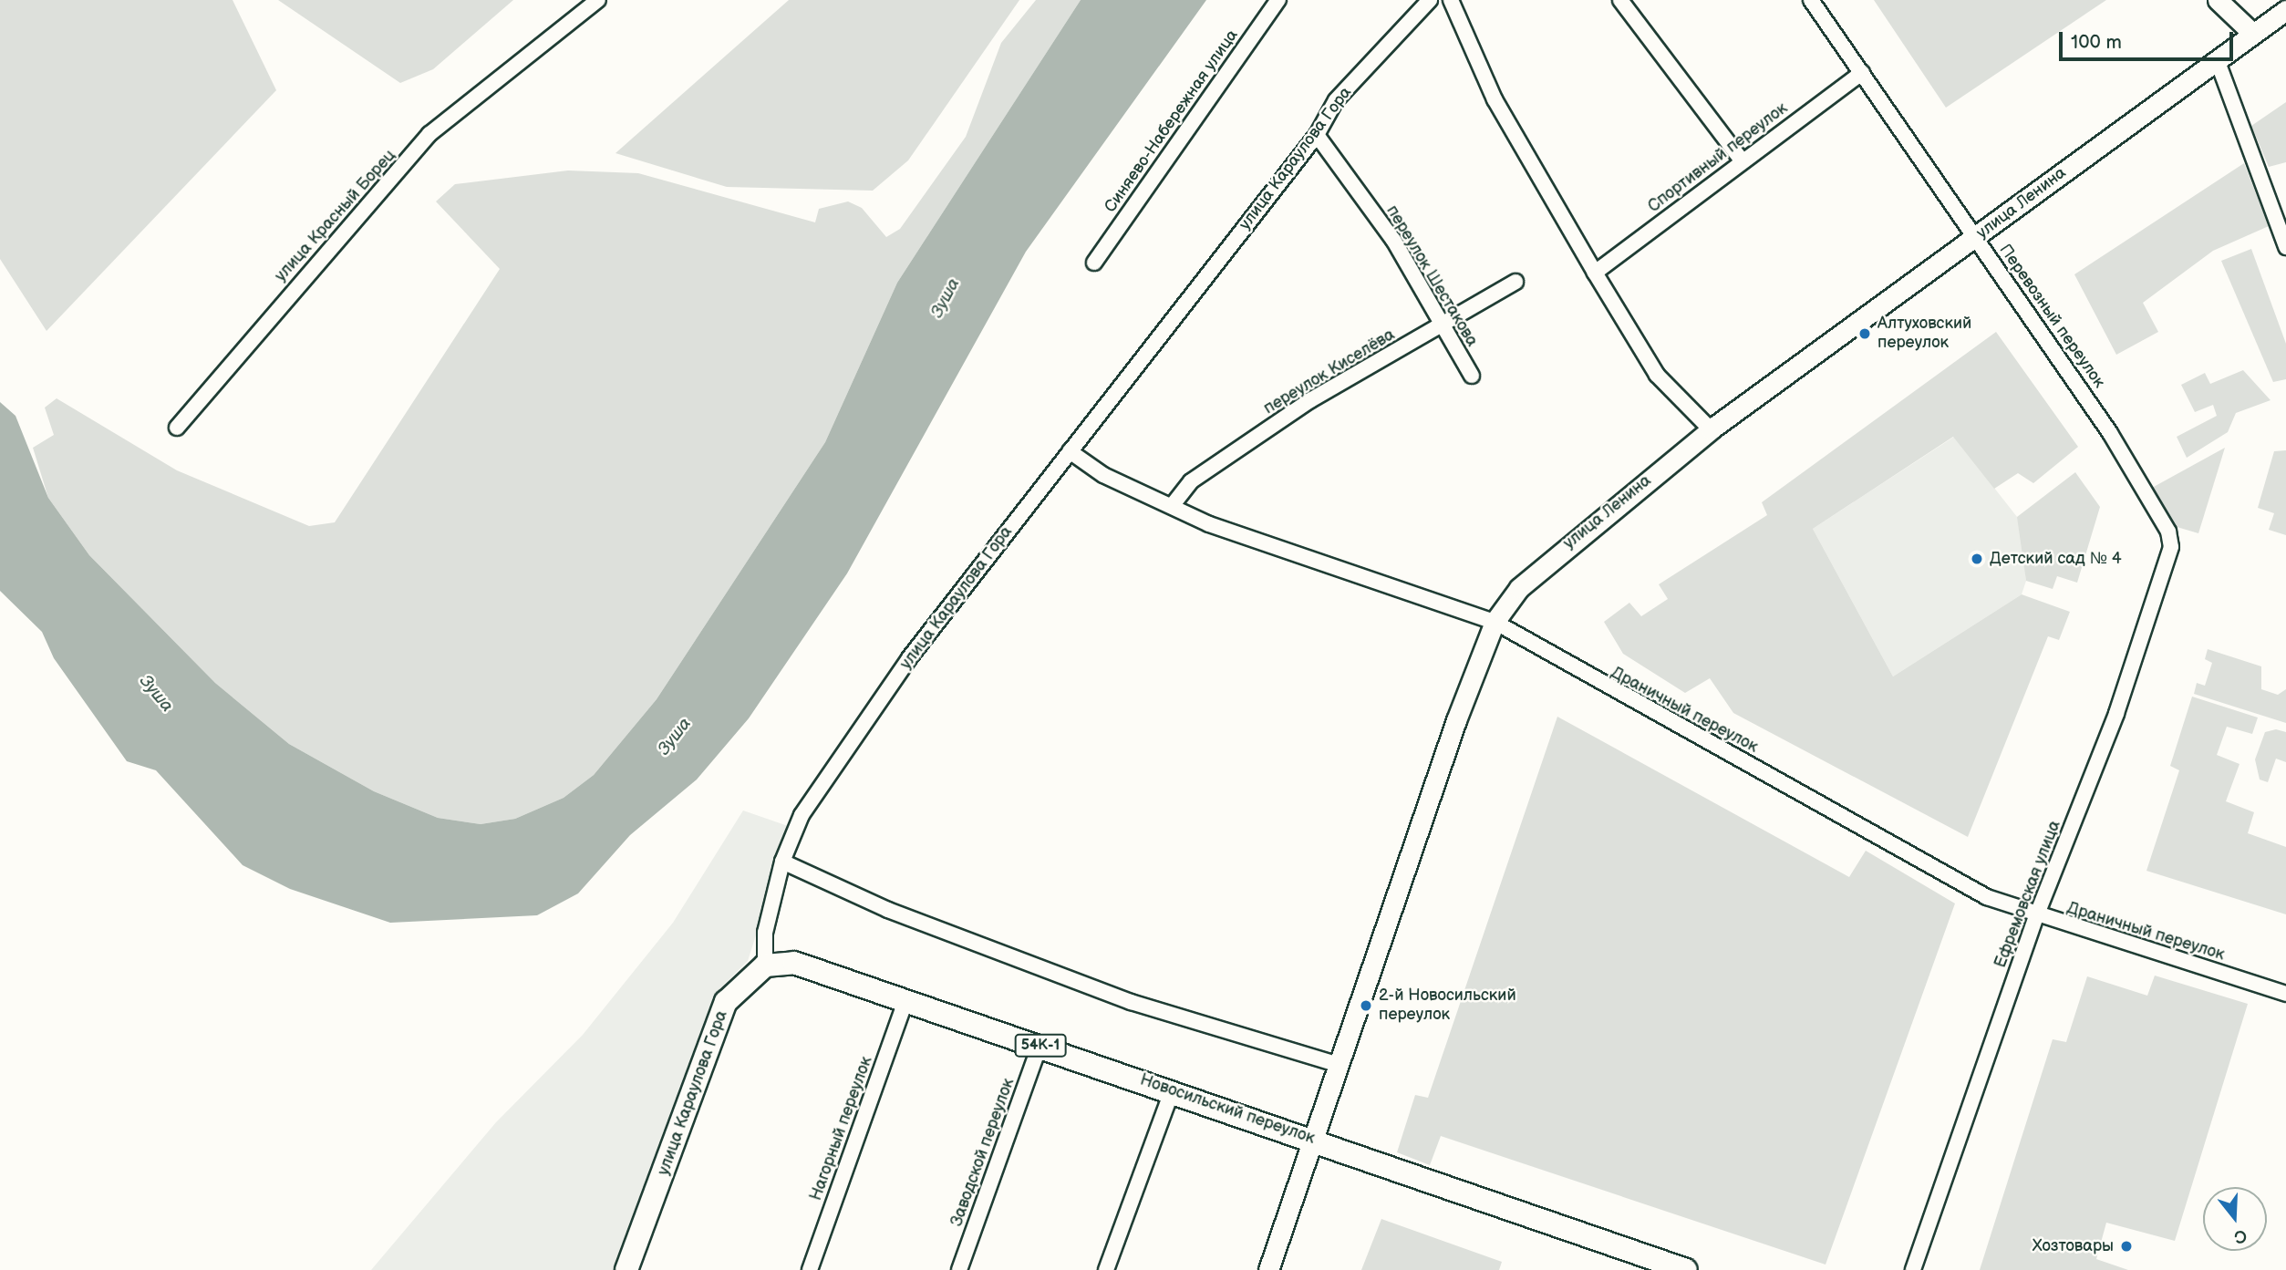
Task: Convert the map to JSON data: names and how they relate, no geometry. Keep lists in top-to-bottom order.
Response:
{
  "streets": {
    "main road": [
      "улица Караулова Гора",
      "улица Ленина",
      "54К-1",
      "Новосильский переулок"
    ],
    "street": [
      "Синяево-Набережная улица",
      "Спортивный переулок",
      "улица Красный Борец",
      "переулок Шестакова",
      "Перевозный переулок",
      "переулок Киселёва",
      "Драничный переулок",
      "Ефремовская улица",
      "Нагорный переулок",
      "Заводской переулок"
    ]
  },
  "crossings": [
    ["Спортивный переулок", "Перевозный переулок"],
    ["улица Караулова Гора", "переулок Шестакова"],
    ["улица Караулова Гора", "Драничный переулок"],
    ["улица Караулова Гора", "Новосильский переулок"],
    ["улица Ленина", "Перевозный переулок"],
    ["улица Ленина", "Драничный переулок"],
    ["улица Ленина", "Новосильский переулок"],
    ["переулок Шестакова", "переулок Киселёва"],
    ["Перевозный переулок", "Ефремовская улица"],
    ["переулок Киселёва", "Драничный переулок"],
    ["Драничный переулок", "Ефремовская улица"],
    ["Новосильский переулок", "Нагорный переулок"],
    ["Новосильский переулок", "Заводской переулок"]
  ],
  "water": ["Зуша"],
  "places": [
    "Алтуховский переулок",
    "Детский сад № 4",
    "2-й Новосильский переулок",
    "Хозтовары"
  ],
  "scale_bar": "100 m",
  "north": "bottom"
}
